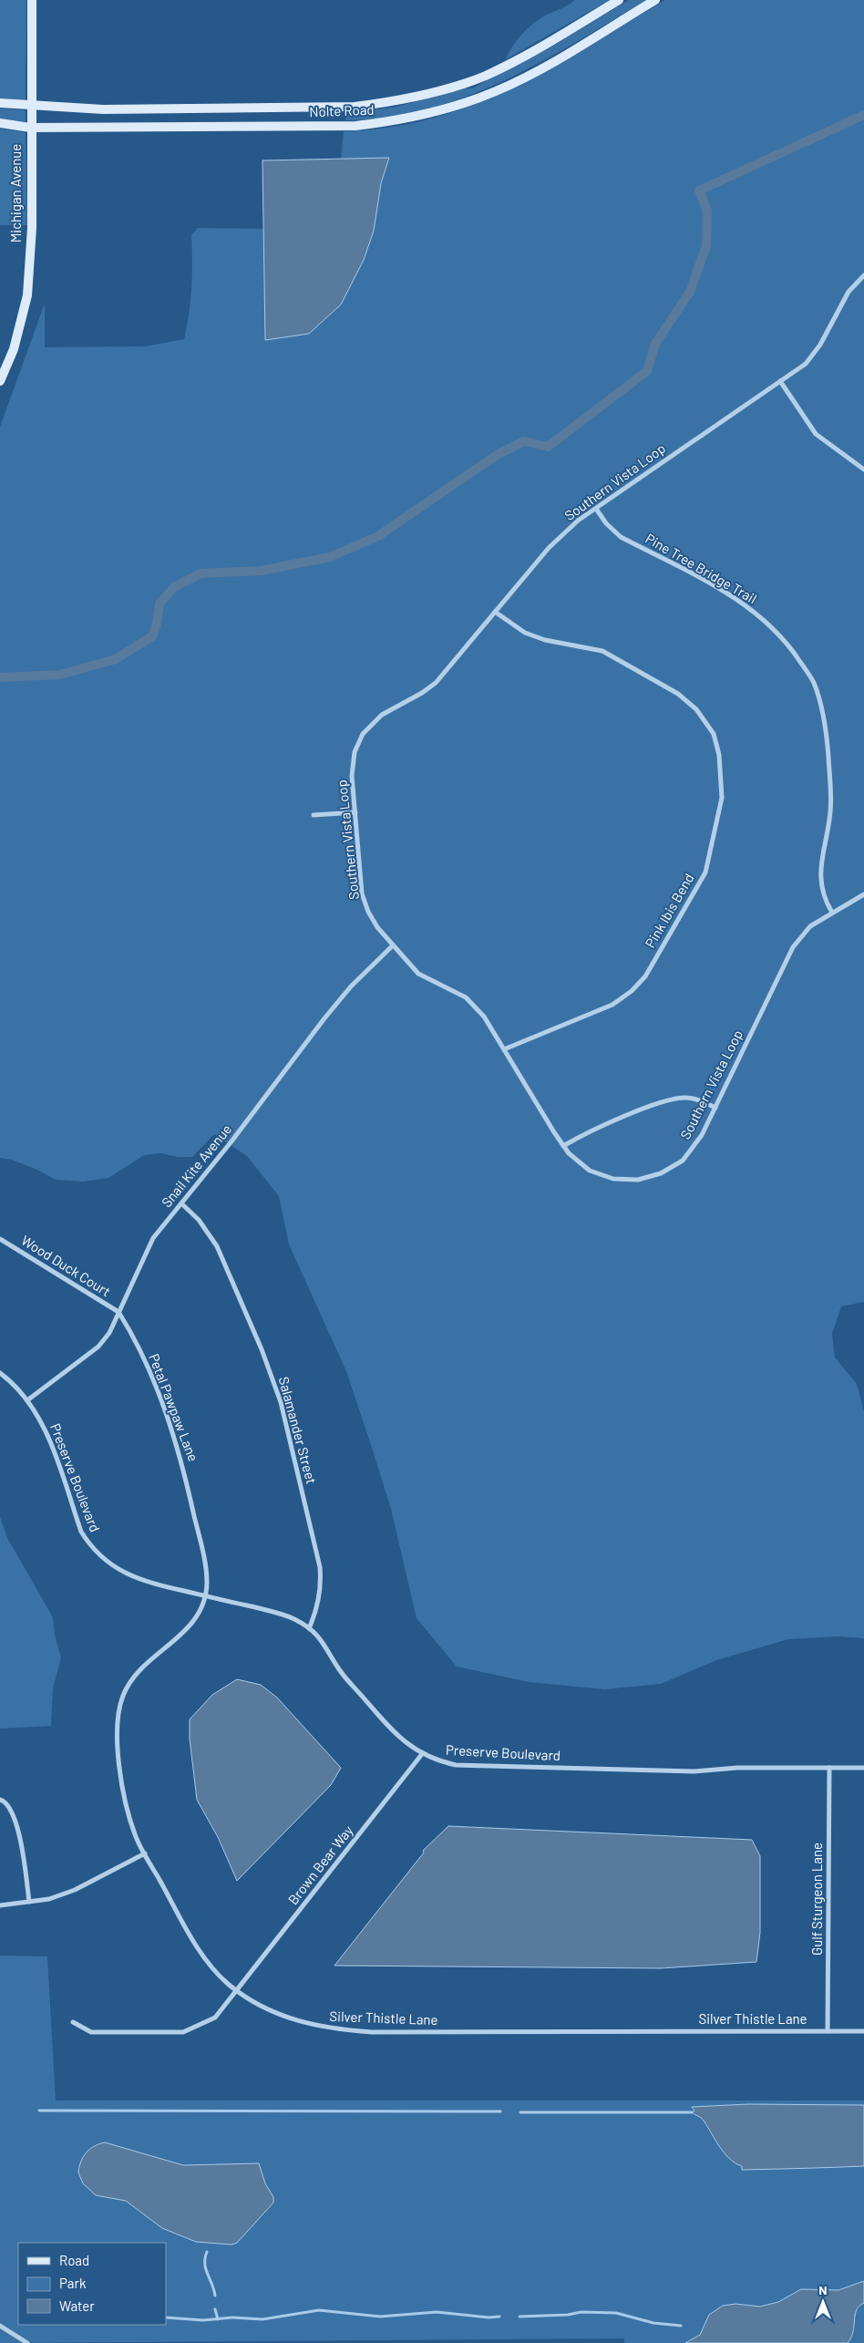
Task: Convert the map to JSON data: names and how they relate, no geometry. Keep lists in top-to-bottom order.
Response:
{
  "streets": {
    "street": [
      "Nolte Road",
      "Michigan Avenue",
      "Southern Vista Loop",
      "Pine Tree Bridge Trail",
      "Pink Ibis Bend",
      "Snail Kite Avenue",
      "Wood Duck Court",
      "Petal Pawpaw Lane",
      "Salamander Street",
      "Preserve Boulevard",
      "Brown Bear Way",
      "Gulf Sturgeon Lane",
      "Silver Thistle Lane"
    ]
  },
  "crossings": [
    ["Nolte Road", "Michigan Avenue"],
    ["Southern Vista Loop", "Pine Tree Bridge Trail"],
    ["Southern Vista Loop", "Pink Ibis Bend"],
    ["Southern Vista Loop", "Snail Kite Avenue"],
    ["Snail Kite Avenue", "Wood Duck Court"],
    ["Snail Kite Avenue", "Petal Pawpaw Lane"],
    ["Snail Kite Avenue", "Salamander Street"],
    ["Snail Kite Avenue", "Preserve Boulevard"],
    ["Wood Duck Court", "Petal Pawpaw Lane"],
    ["Petal Pawpaw Lane", "Preserve Boulevard"],
    ["Petal Pawpaw Lane", "Silver Thistle Lane"],
    ["Salamander Street", "Preserve Boulevard"],
    ["Preserve Boulevard", "Brown Bear Way"],
    ["Preserve Boulevard", "Gulf Sturgeon Lane"],
    ["Preserve Boulevard", "Silver Thistle Lane"],
    ["Brown Bear Way", "Silver Thistle Lane"],
    ["Gulf Sturgeon Lane", "Silver Thistle Lane"]
  ],
  "legend": ["Road", "Park", "Water"],
  "north": "top"
}
